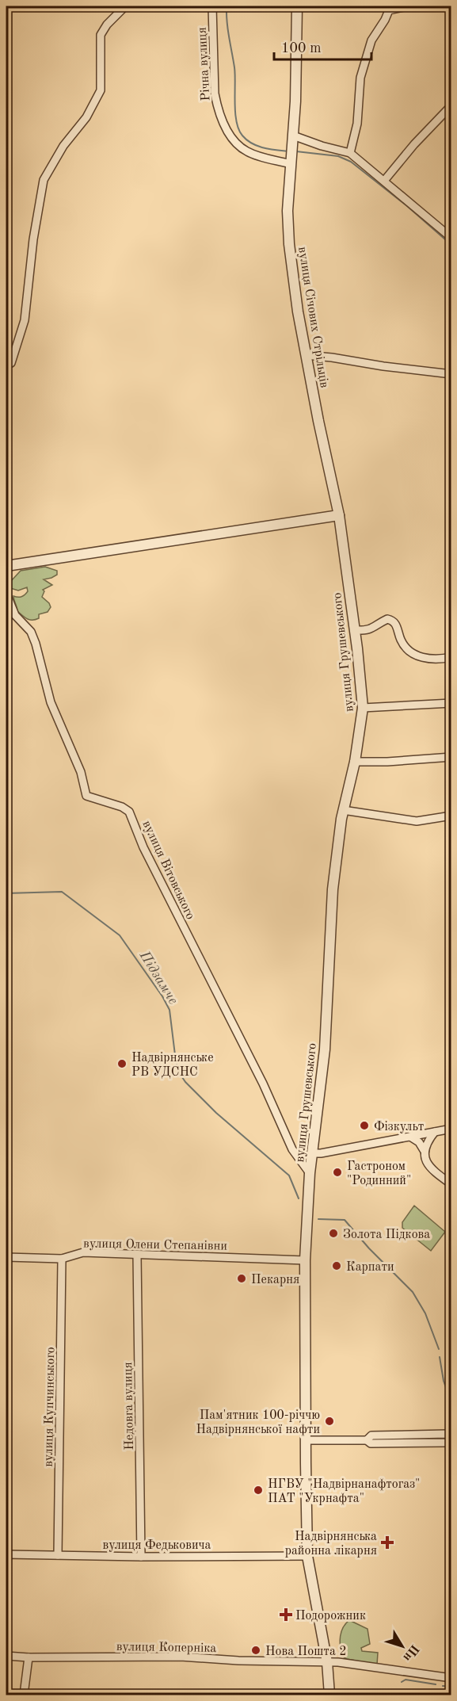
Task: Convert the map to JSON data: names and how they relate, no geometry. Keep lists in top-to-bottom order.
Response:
{
  "streets": {
    "street": [
      "Річна вулиця",
      "вулиця Січових Стрільців",
      "вулиця Грушевського",
      "вулиця Вітовського",
      "вулиця Олени Степанівни",
      "Недовга вулиця",
      "вулиця Купчинського",
      "вулиця Федьковича",
      "вулиця Коперніка"
    ]
  },
  "crossings": [
    ["Річна вулиця", "вулиця Січових Стрільців"],
    ["вулиця Січових Стрільців", "вулиця Грушевського"],
    ["вулиця Грушевського", "вулиця Вітовського"],
    ["вулиця Грушевського", "вулиця Олени Степанівни"],
    ["вулиця Грушевського", "вулиця Федьковича"],
    ["вулиця Грушевського", "вулиця Коперніка"],
    ["вулиця Олени Степанівни", "Недовга вулиця"],
    ["вулиця Олени Степанівни", "вулиця Купчинського"],
    ["Недовга вулиця", "вулиця Федьковича"],
    ["вулиця Купчинського", "вулиця Федьковича"]
  ],
  "water": ["Підзамче"],
  "places": {
    "other": [
      "Надвірнянське РВ УДСНС",
      "Фізкульт",
      "Гастроном \"Родинний\"",
      "Золота Підкова",
      "Карпати",
      "Пекарня",
      "Пам'ятник 100-річчю Надвірнянської нафти",
      "НГВУ \"Надвірнанафтогаз\" ПАТ \"Укрнафта\"",
      "Нова Пошта 2"
    ],
    "health": ["Надвірнянська районна лікарня", "Подорожник"]
  },
  "scale_bar": "100 m",
  "north": "bottom right"
}
